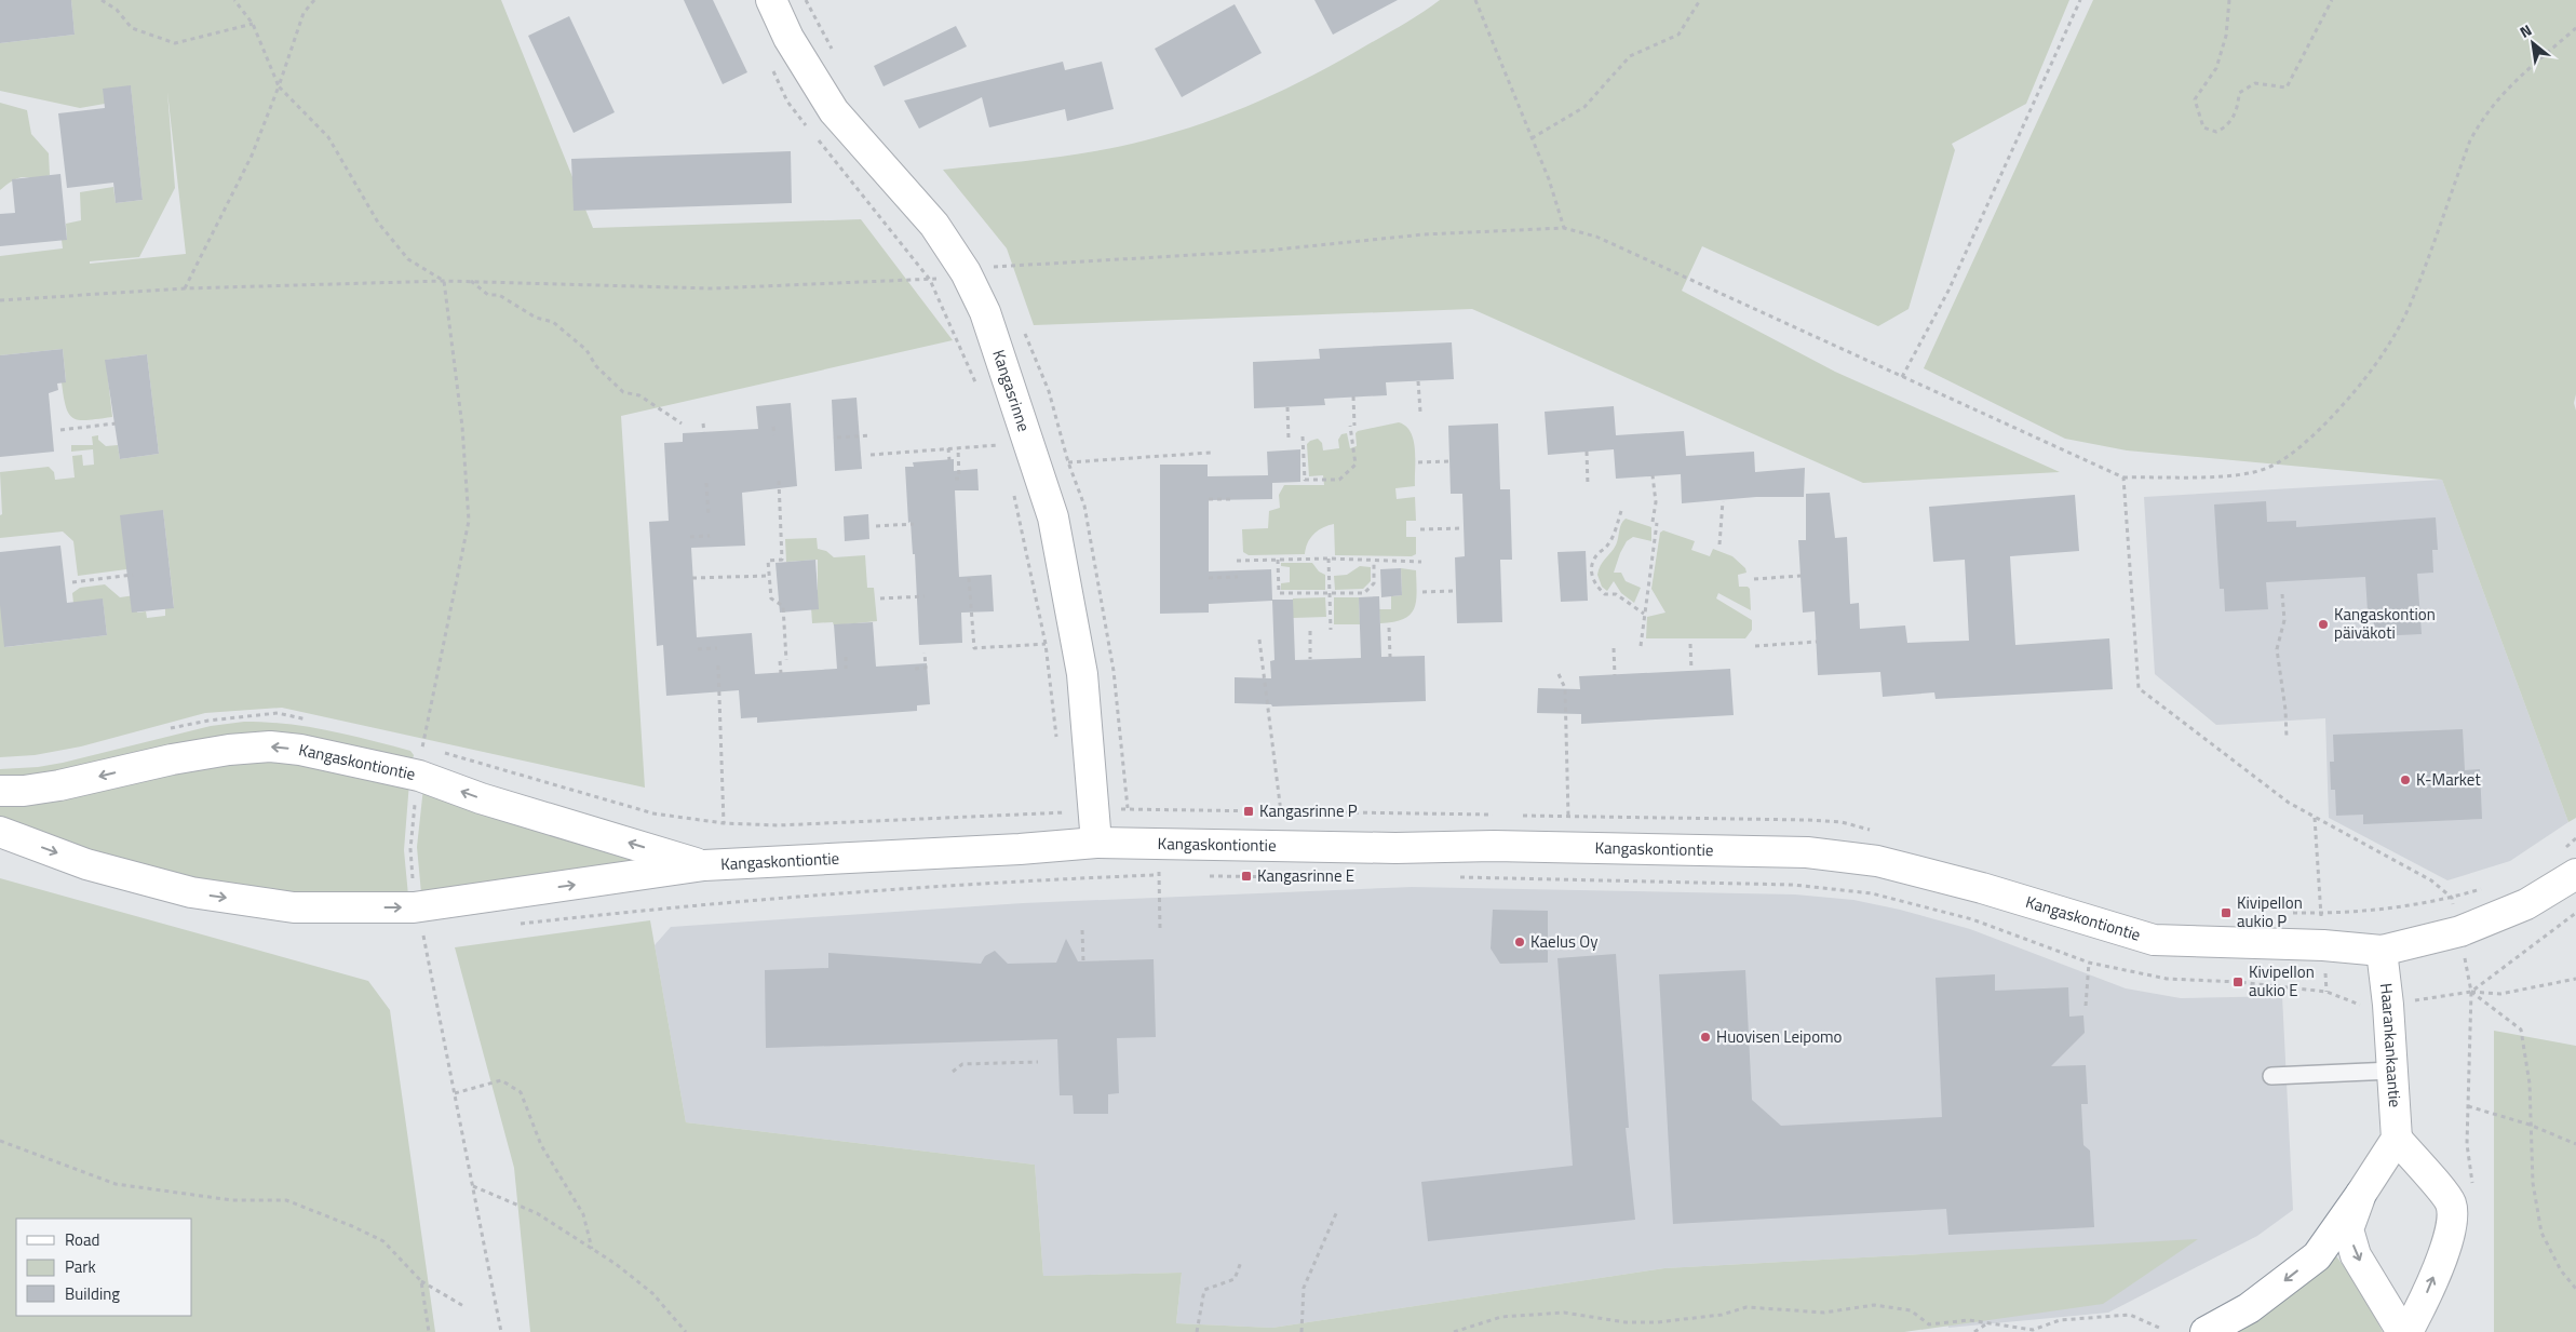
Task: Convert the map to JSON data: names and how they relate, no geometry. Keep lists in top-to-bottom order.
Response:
{
  "streets": {
    "main road": ["Kangasrinne", "Kangaskontiontie", "Haarankankaantie"]
  },
  "crossings": [
    ["Kangasrinne", "Kangaskontiontie"],
    ["Kangaskontiontie", "Haarankankaantie"]
  ],
  "places": {
    "other": [
      "Kangaskontion päiväkoti",
      "K-Market",
      "Kaelus Oy",
      "Huovisen Leipomo"
    ],
    "transit": [
      "Kangasrinne P",
      "Kangasrinne E",
      "Kivipellon aukio P",
      "Kivipellon aukio E"
    ]
  },
  "legend": ["Road", "Park", "Building"],
  "north": "top left"
}
